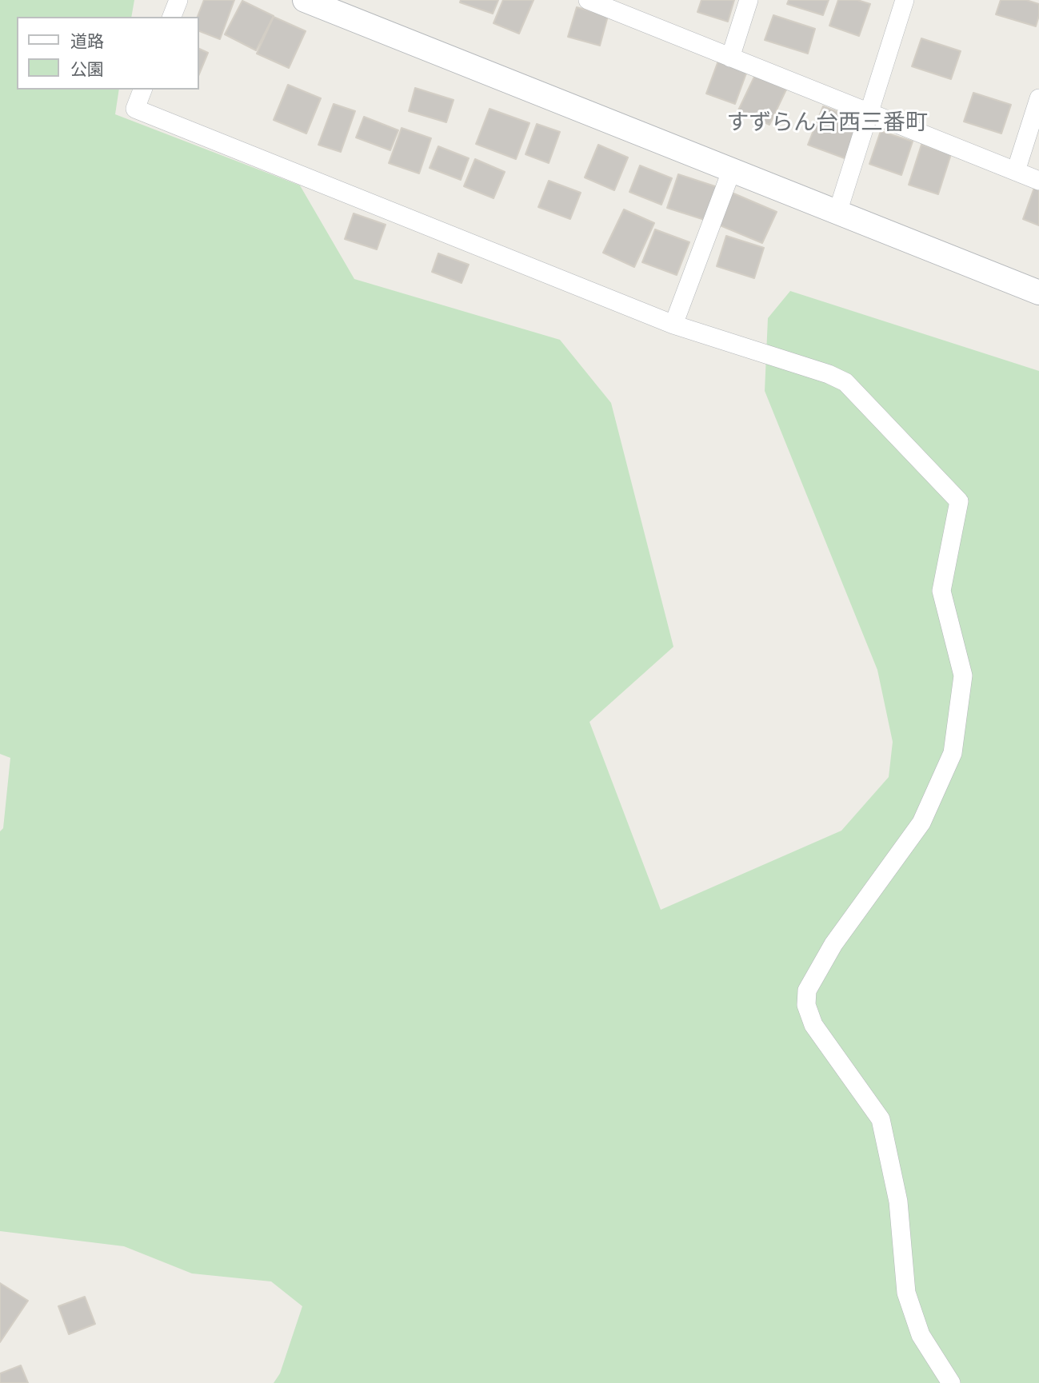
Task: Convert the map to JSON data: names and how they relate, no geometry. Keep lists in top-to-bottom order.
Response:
{
  "districts": ["すずらん台西三番町"],
  "legend": ["道路", "公園"]
}
